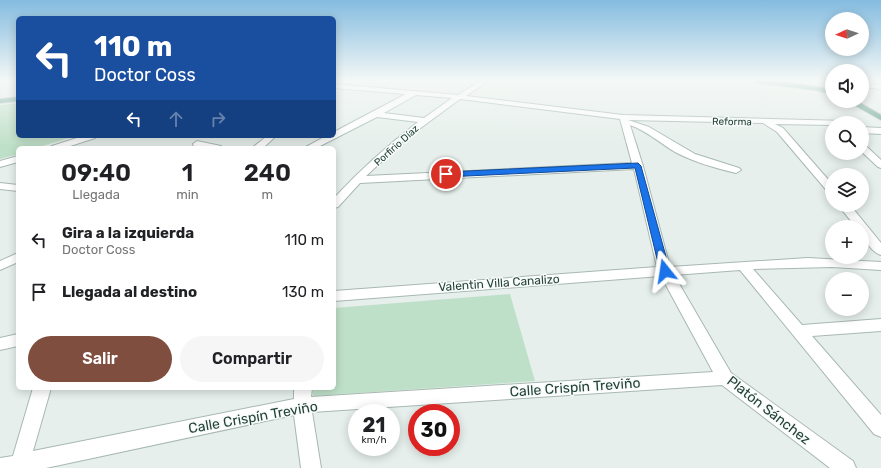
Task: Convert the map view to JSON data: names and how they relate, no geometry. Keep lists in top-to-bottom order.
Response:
{
  "streets": {
    "street": [
      "Reforma",
      "Porfirio Díaz",
      "Valentin Villa Canalizo",
      "Calle Crispín Treviño",
      "Platón Sánchez"
    ]
  },
  "crossings": [
    ["Reforma", "Platón Sánchez"],
    ["Valentin Villa Canalizo", "Platón Sánchez"],
    ["Calle Crispín Treviño", "Platón Sánchez"]
  ],
  "north": "left",
  "page": {
    "map_buttons": ["+", "−"],
    "turn": ["110 m", "Doctor Coss"],
    "eta": [
      "09:40",
      "Llegada",
      "1",
      "min",
      "240",
      "m"
    ],
    "list": [
      {
        "name": "Gira a la izquierda",
        "note": "Doctor Coss",
        "value": "110 m"
      },
      {
        "name": "Llegada al destino",
        "value": "130 m"
      }
    ],
    "buttons": ["Salir", "Compartir"],
    "speed": "21 km/h",
    "limit": "30"
  }
}
